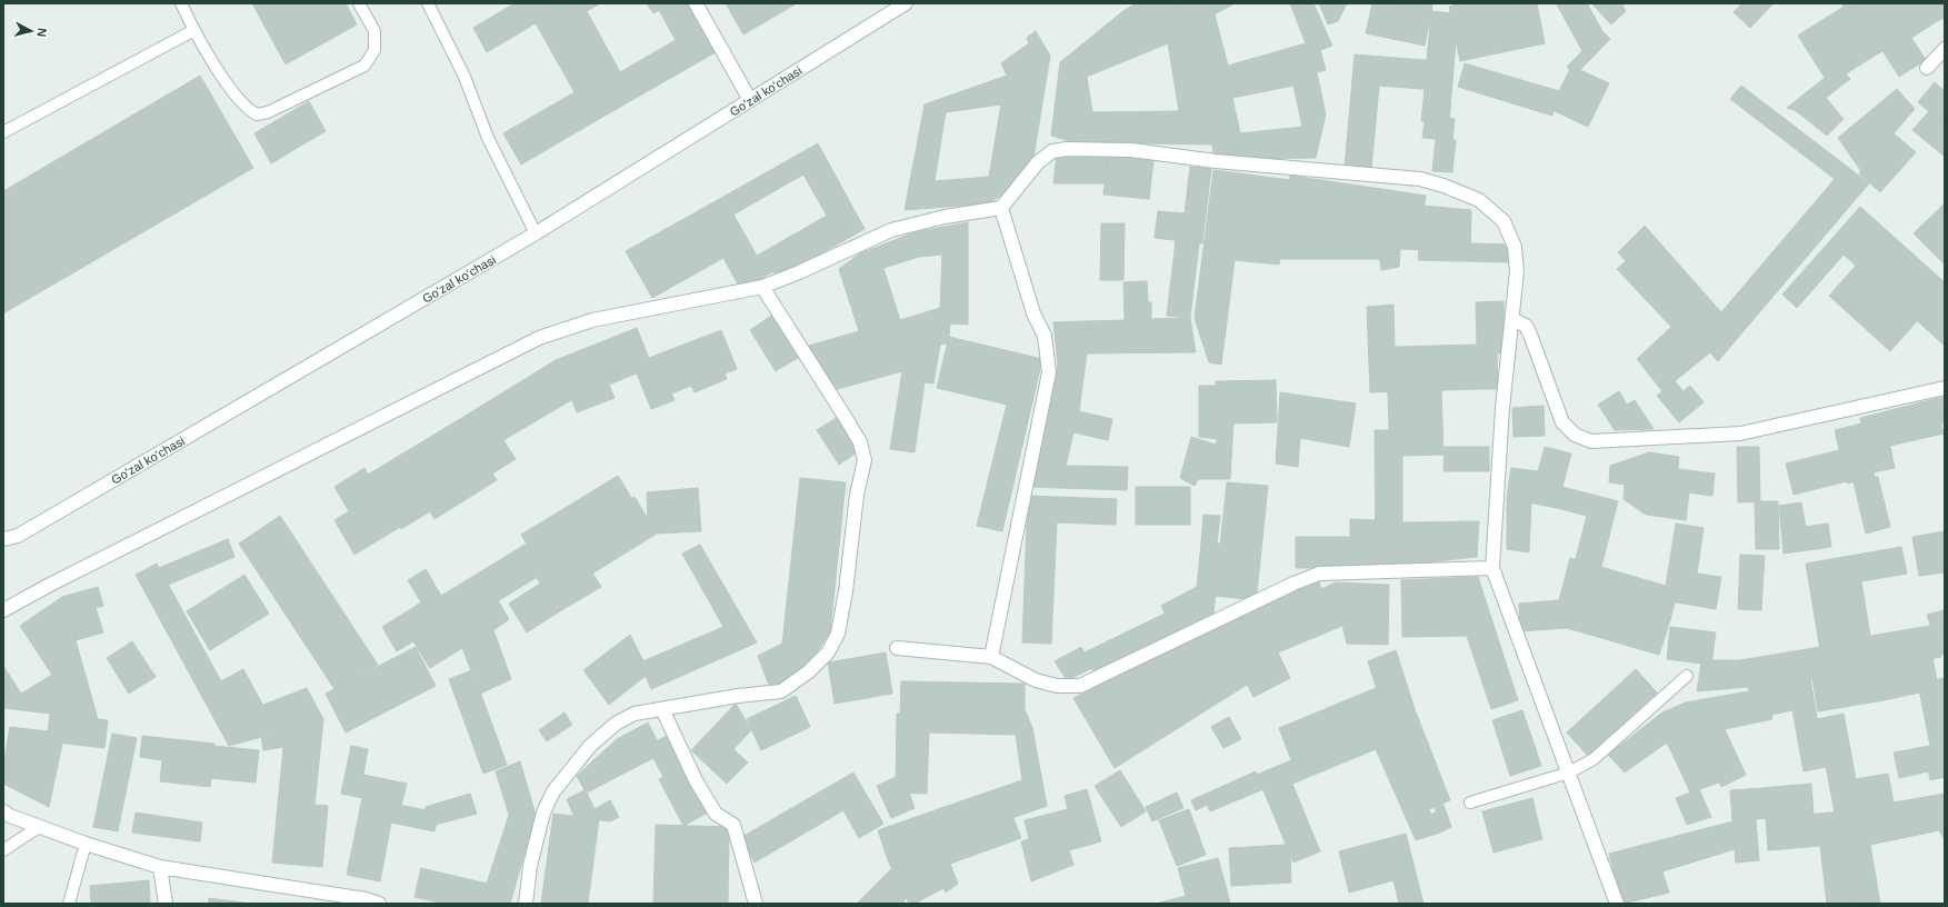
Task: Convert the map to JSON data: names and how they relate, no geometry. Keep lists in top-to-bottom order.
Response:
{
  "streets": {
    "street": ["Goʻzal koʻchasi"]
  },
  "north": "right"
}
